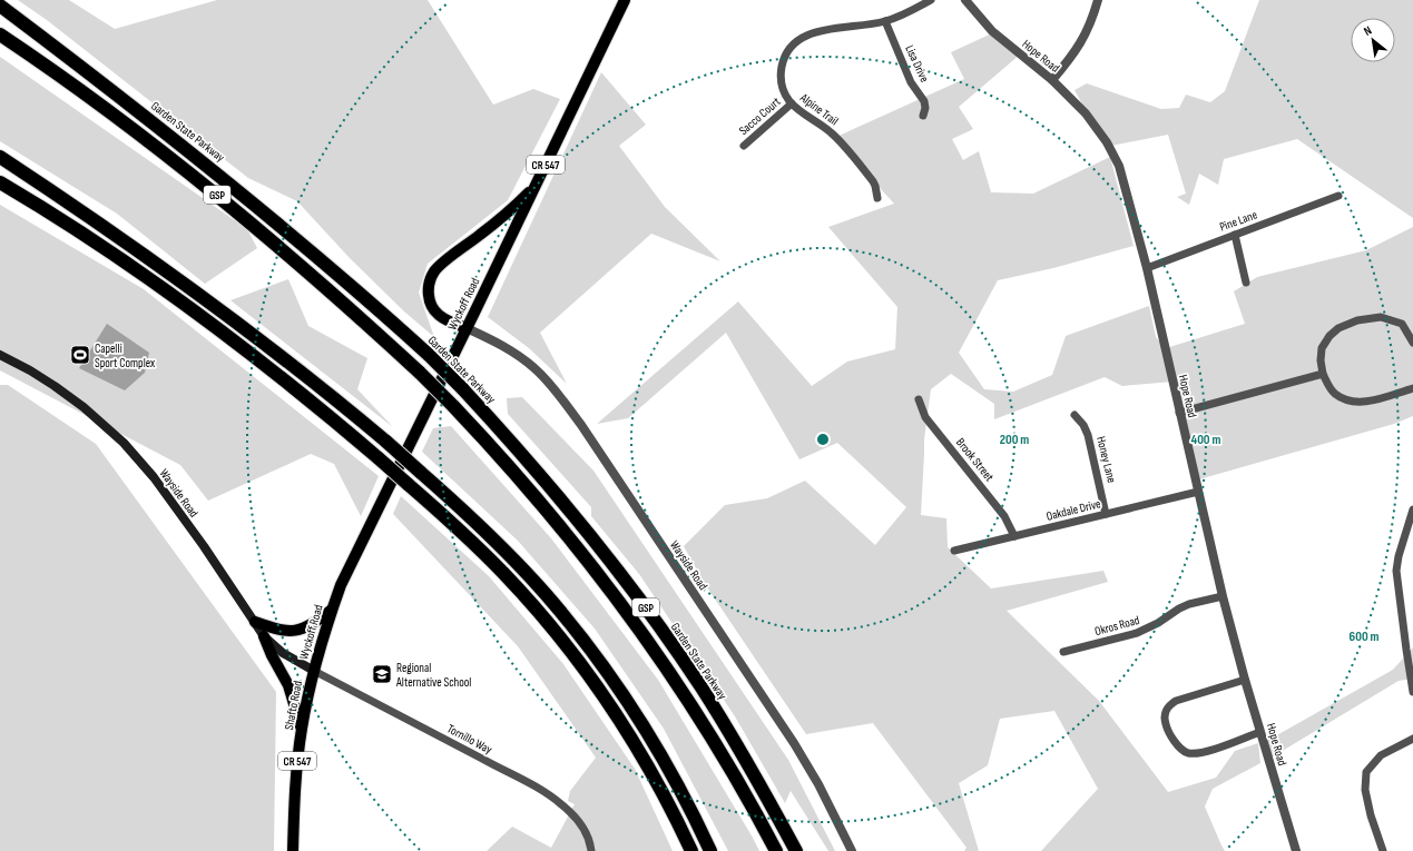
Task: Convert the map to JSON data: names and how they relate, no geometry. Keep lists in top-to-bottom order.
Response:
{
  "streets": {
    "highway": ["Garden State Parkway", "GSP"],
    "main road": [
      "CR 547",
      "Wyckoff Road",
      "Wayside Road",
      "Shafto Road"
    ],
    "street": [
      "Hope Road",
      "Lisa Drive",
      "Alpine Trail",
      "Sacco Court",
      "Pine Lane",
      "Brook Street",
      "Honey Lane",
      "Oakdale Drive",
      "Okros Road",
      "Tornillo Way"
    ]
  },
  "crossings": [
    ["Hope Road", "Pine Lane"],
    ["Hope Road", "Oakdale Drive"],
    ["Hope Road", "Okros Road"],
    ["Lisa Drive", "Alpine Trail"],
    ["Alpine Trail", "Sacco Court"],
    ["Wyckoff Road", "Wayside Road"],
    ["Wyckoff Road", "Shafto Road"],
    ["Wyckoff Road", "Tornillo Way"],
    ["Brook Street", "Oakdale Drive"],
    ["Honey Lane", "Oakdale Drive"],
    ["Wayside Road", "Shafto Road"],
    ["Wayside Road", "Tornillo Way"],
    ["Shafto Road", "Tornillo Way"]
  ],
  "places": {
    "sports": ["Capelli Sport Complex"],
    "school or university": ["Regional Alternative School"]
  },
  "north": "top left",
  "rings": ["200 m", "400 m", "600 m"]
}
